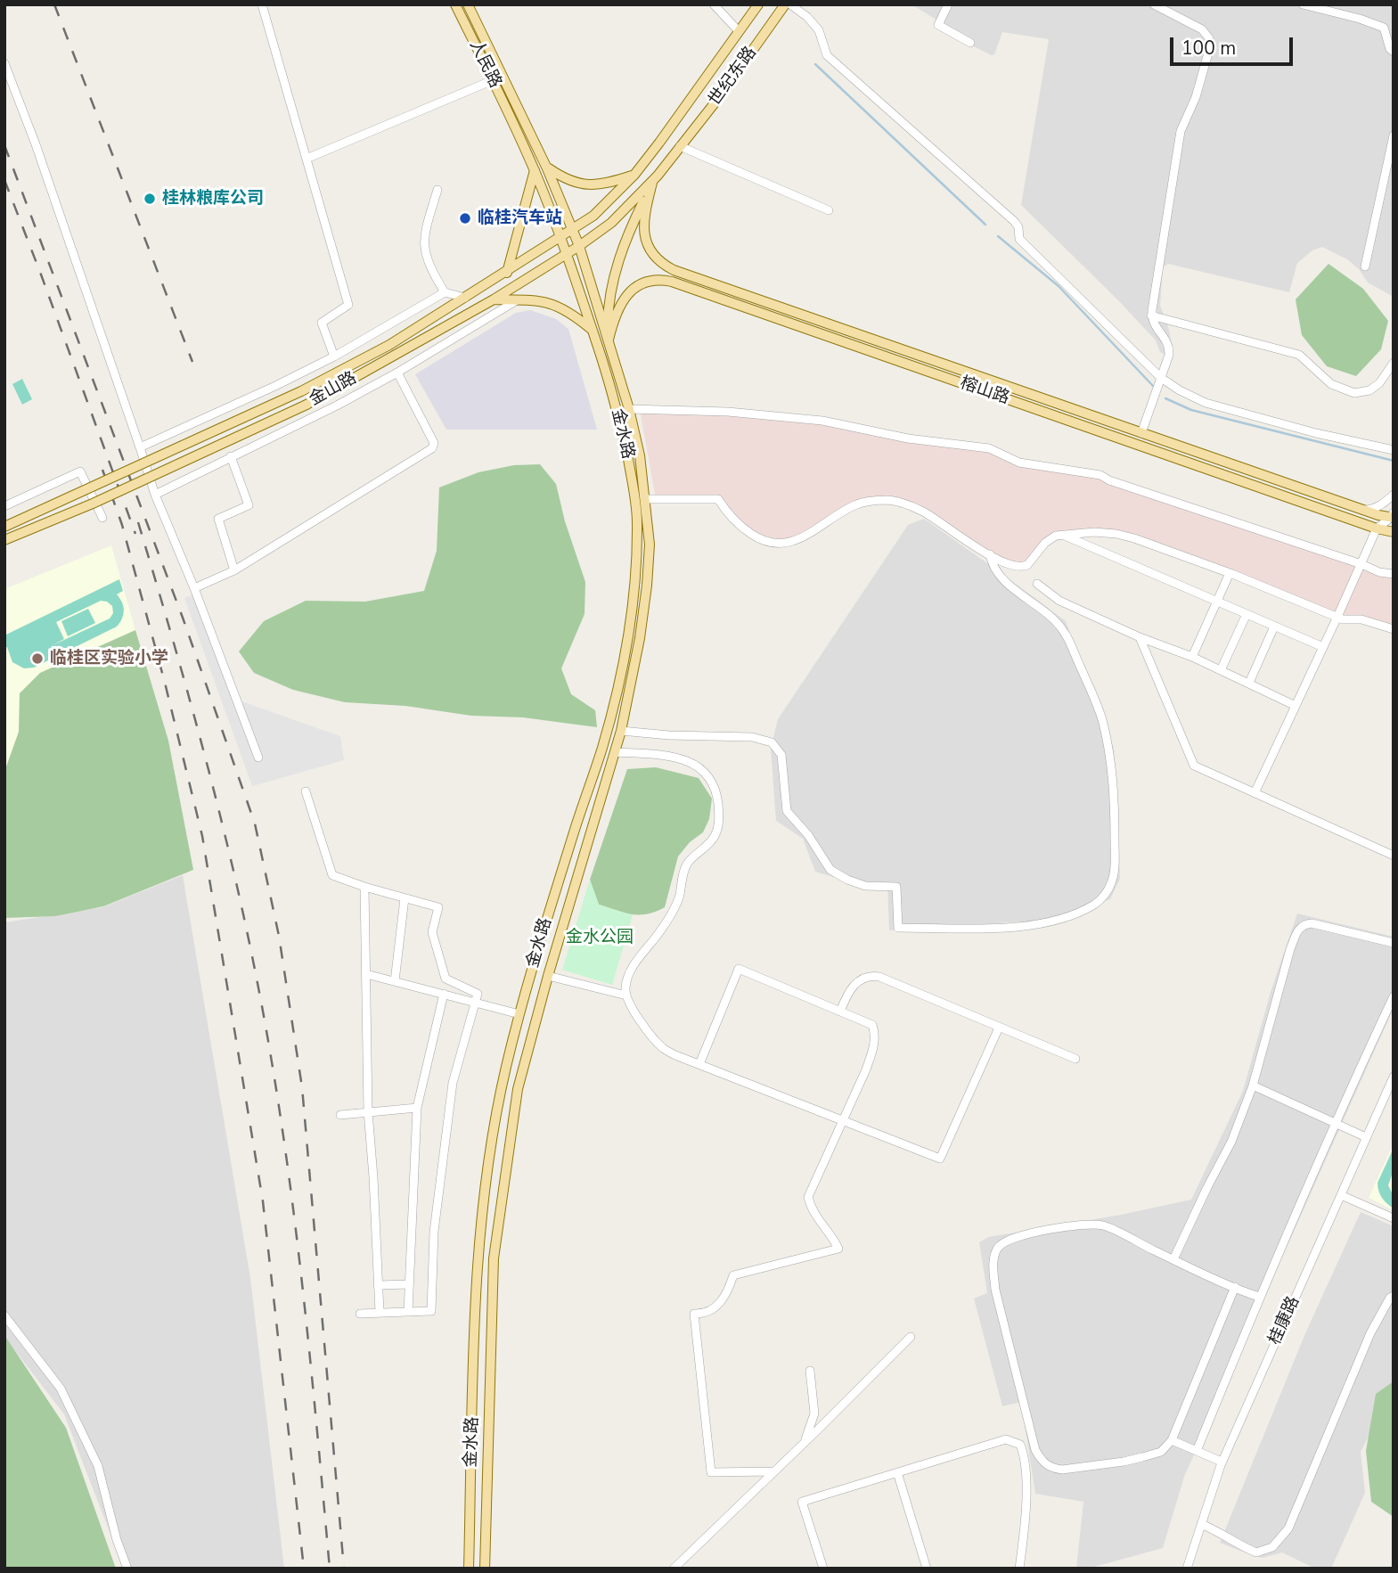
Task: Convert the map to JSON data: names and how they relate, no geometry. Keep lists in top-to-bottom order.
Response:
{
  "streets": {
    "main road": [
      "人民路",
      "世纪东路",
      "金山路",
      "榕山路",
      "金水路"
    ],
    "street": ["桂康路"]
  },
  "crossings": [
    ["人民路", "金山路"],
    ["人民路", "金水路"],
    ["世纪东路", "金山路"],
    ["世纪东路", "榕山路"],
    ["金山路", "榕山路"],
    ["金山路", "金水路"],
    ["榕山路", "金水路"]
  ],
  "parks": ["金水公园"],
  "places": ["桂林粮库公司", "临桂汽车站", "临桂区实验小学"],
  "scale_bar": "100 m"
}
